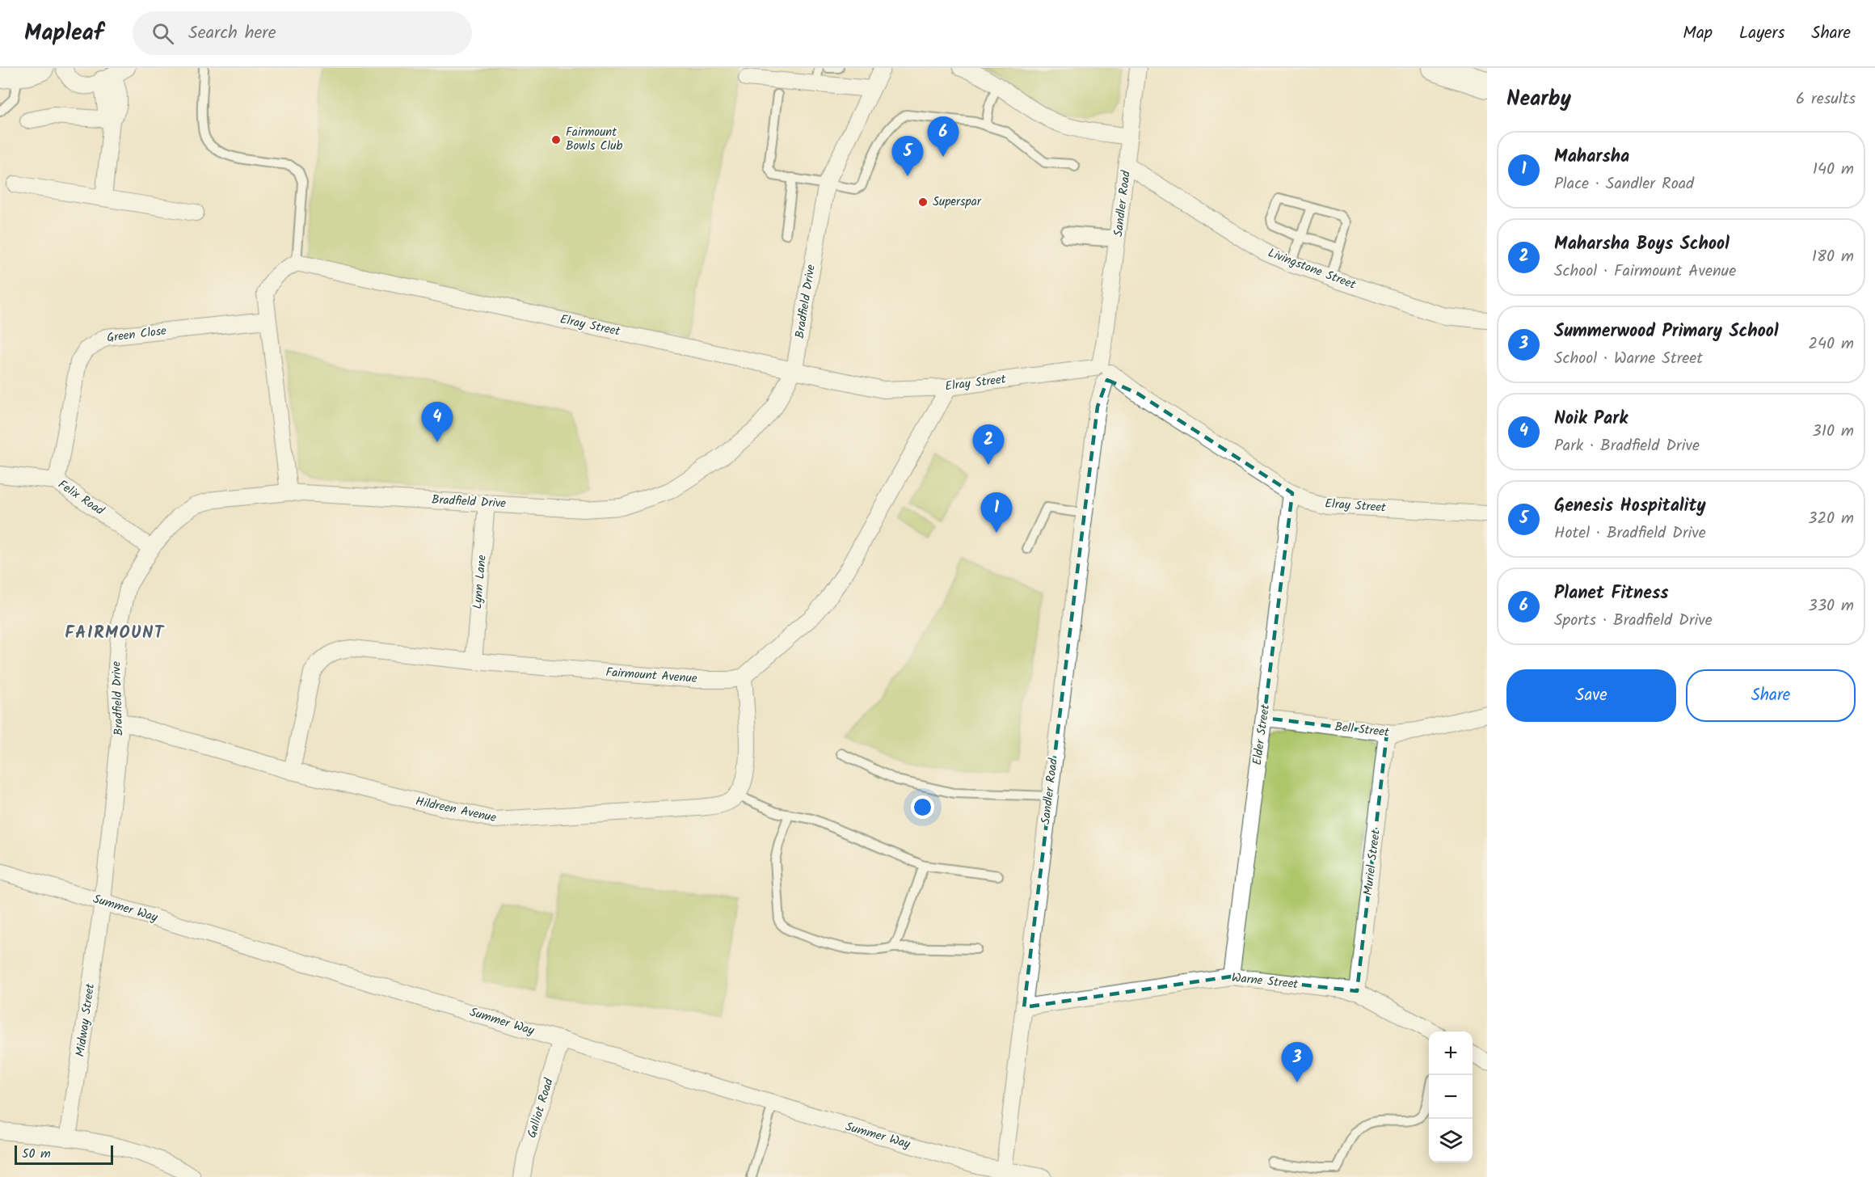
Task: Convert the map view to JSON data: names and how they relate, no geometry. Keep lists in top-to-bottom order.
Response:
{
  "streets": {
    "street": [
      "Sandler Road",
      "Livingstone Street",
      "Bradfield Drive",
      "Elray Street",
      "Green Close",
      "Felix Road",
      "Lynn Lane",
      "Fairmount Avenue",
      "Bell Street",
      "Elder Street",
      "Hildreen Avenue",
      "Muriel Street",
      "Summer Way",
      "Warne Street",
      "Midway Street",
      "Galliot Road"
    ]
  },
  "crossings": [
    ["Sandler Road", "Livingstone Street"],
    ["Sandler Road", "Elray Street"],
    ["Sandler Road", "Summer Way"],
    ["Sandler Road", "Warne Street"],
    ["Bradfield Drive", "Elray Street"],
    ["Bradfield Drive", "Felix Road"],
    ["Bradfield Drive", "Lynn Lane"],
    ["Bradfield Drive", "Hildreen Avenue"],
    ["Bradfield Drive", "Summer Way"],
    ["Bradfield Drive", "Midway Street"],
    ["Elray Street", "Elder Street"],
    ["Green Close", "Felix Road"],
    ["Lynn Lane", "Fairmount Avenue"],
    ["Fairmount Avenue", "Hildreen Avenue"],
    ["Bell Street", "Elder Street"],
    ["Bell Street", "Muriel Street"],
    ["Elder Street", "Warne Street"],
    ["Muriel Street", "Warne Street"],
    ["Summer Way", "Midway Street"],
    ["Summer Way", "Galliot Road"]
  ],
  "districts": ["FAIRMOUNT"],
  "places": ["Fairmount Bowls Club", "Superspar"],
  "scale_bar": "50 m",
  "page": {
    "header": "Mapleaf",
    "search": "Search here",
    "nav": ["Map", "Layers", "Share"],
    "heading": ["Nearby", "6 results"],
    "pins": [
      "6",
      "5",
      "4",
      "2",
      "1",
      "3"
    ],
    "list": [
      {
        "mark": "1",
        "name": "Maharsha",
        "note": "Place · Sandler Road",
        "value": "140 m"
      },
      {
        "mark": "2",
        "name": "Maharsha Boys School",
        "note": "School · Fairmount Avenue",
        "value": "180 m"
      },
      {
        "mark": "3",
        "name": "Summerwood Primary School",
        "note": "School · Warne Street",
        "value": "240 m"
      },
      {
        "mark": "4",
        "name": "Noik Park",
        "note": "Park · Bradfield Drive",
        "value": "310 m"
      },
      {
        "mark": "5",
        "name": "Genesis Hospitality",
        "note": "Hotel · Bradfield Drive",
        "value": "320 m"
      },
      {
        "mark": "6",
        "name": "Planet Fitness",
        "note": "Sports · Bradfield Drive",
        "value": "330 m"
      }
    ],
    "buttons": ["Save", "Share"],
    "map_buttons": ["+", "−"],
    "scale": "50 m"
  }
}
